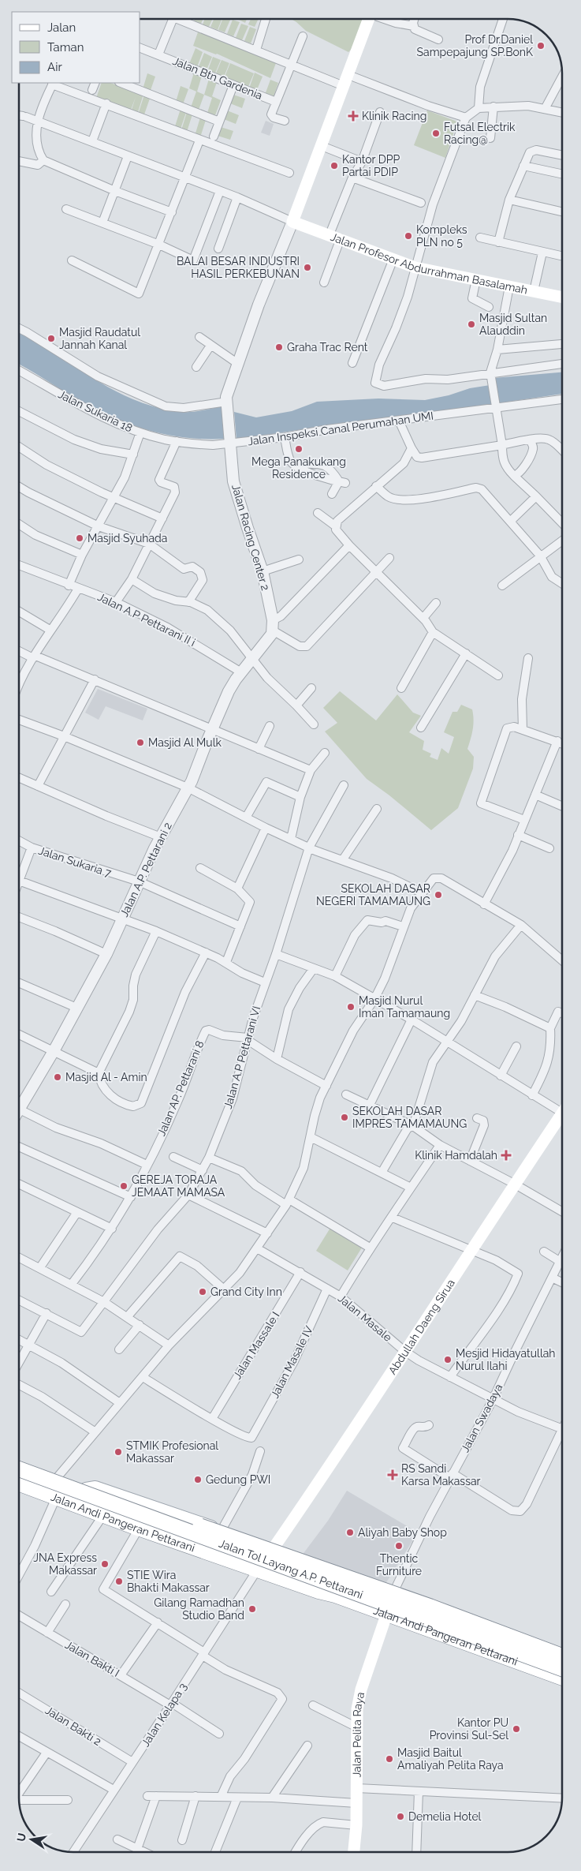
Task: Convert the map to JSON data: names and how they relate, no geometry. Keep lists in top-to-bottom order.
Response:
{
  "streets": {
    "highway": ["Jalan Andi Pangeran Pettarani", "Jalan Tol Layang A.P. Pettarani"],
    "main road": ["Jalan Profesor Abdurrahman Basalamah", "Abdullah Daeng Sirua", "Jalan Pelita Raya"],
    "street": [
      "Jalan Btn Gardenia",
      "Jalan Sukaria 18",
      "Jalan Inspeksi Canal Perumahan UMI",
      "Jalan Racing Center 2",
      "Jalan A.P Pettarani II i",
      "Jalan Sukaria 7",
      "Jalan A.P. Pettarani 2",
      "Jalan A.P Pettarani VI",
      "Jalan AP. Pettarani 8",
      "Jalan Masale",
      "Jalan Massale I",
      "Jalan Masale IV",
      "Jalan Swadaya",
      "Jalan Bakti I",
      "Jalan Kelapa 3",
      "Jalan Bakti 2"
    ]
  },
  "crossings": [
    ["Jalan Sukaria 18", "Jalan Inspeksi Canal Perumahan UMI"],
    ["Jalan Sukaria 18", "Jalan Racing Center 2"],
    ["Jalan Inspeksi Canal Perumahan UMI", "Jalan Racing Center 2"],
    ["Jalan Racing Center 2", "Jalan A.P. Pettarani 2"],
    ["Jalan A.P Pettarani II i", "Jalan A.P. Pettarani 2"],
    ["Jalan Sukaria 7", "Jalan A.P. Pettarani 2"],
    ["Jalan A.P Pettarani VI", "Jalan AP. Pettarani 8"],
    ["Jalan Masale", "Abdullah Daeng Sirua"],
    ["Jalan Masale", "Jalan Massale I"],
    ["Jalan Masale", "Jalan Masale IV"],
    ["Jalan Masale", "Jalan Swadaya"],
    ["Abdullah Daeng Sirua", "Jalan Andi Pangeran Pettarani"],
    ["Jalan Massale I", "Jalan Masale IV"],
    ["Jalan Swadaya", "Jalan Andi Pangeran Pettarani"],
    ["Jalan Andi Pangeran Pettarani", "Jalan Tol Layang A.P. Pettarani"],
    ["Jalan Andi Pangeran Pettarani", "Jalan Kelapa 3"],
    ["Jalan Andi Pangeran Pettarani", "Jalan Pelita Raya"],
    ["Jalan Bakti I", "Jalan Kelapa 3"],
    ["Jalan Kelapa 3", "Jalan Bakti 2"]
  ],
  "places": {
    "other": [
      "Prof Dr.Daniel Sampepajung SP.BonK",
      "Futsal Electrik Racing@",
      "Kantor DPP Partai PDIP",
      "Kompleks PLN no 5",
      "BALAI BESAR INDUSTRI HASIL PERKEBUNAN",
      "Masjid Sultan Alauddin",
      "Masjid Raudatul Jannah Kanal",
      "Graha Trac Rent",
      "Mega Panakukang Residence",
      "Masjid Syuhada",
      "Masjid Al Mulk",
      "SEKOLAH DASAR NEGERI TAMAMAUNG",
      "Masjid Nurul Iman Tamamaung",
      "Masjid Al - Amin",
      "SEKOLAH DASAR IMPRES TAMAMAUNG",
      "GEREJA TORAJA JEMAAT MAMASA",
      "Grand City Inn",
      "Mesjid Hidayatullah Nurul Ilahi",
      "STMIK Profesional Makassar",
      "Gedung PWI",
      "Aliyah Baby Shop",
      "Thentic Furniture",
      "JNA Express Makassar",
      "STIE Wira Bhakti Makassar",
      "Gilang Ramadhan Studio Band",
      "Kantor PU Provinsi Sul-Sel",
      "Masjid Baitul Amaliyah Pelita Raya",
      "Demelia Hotel"
    ],
    "health": ["Klinik Racing", "Klinik Hamdalah", "RS Sandi Karsa Makassar"]
  },
  "legend": ["Jalan", "Taman", "Air"],
  "north": "left"
}
